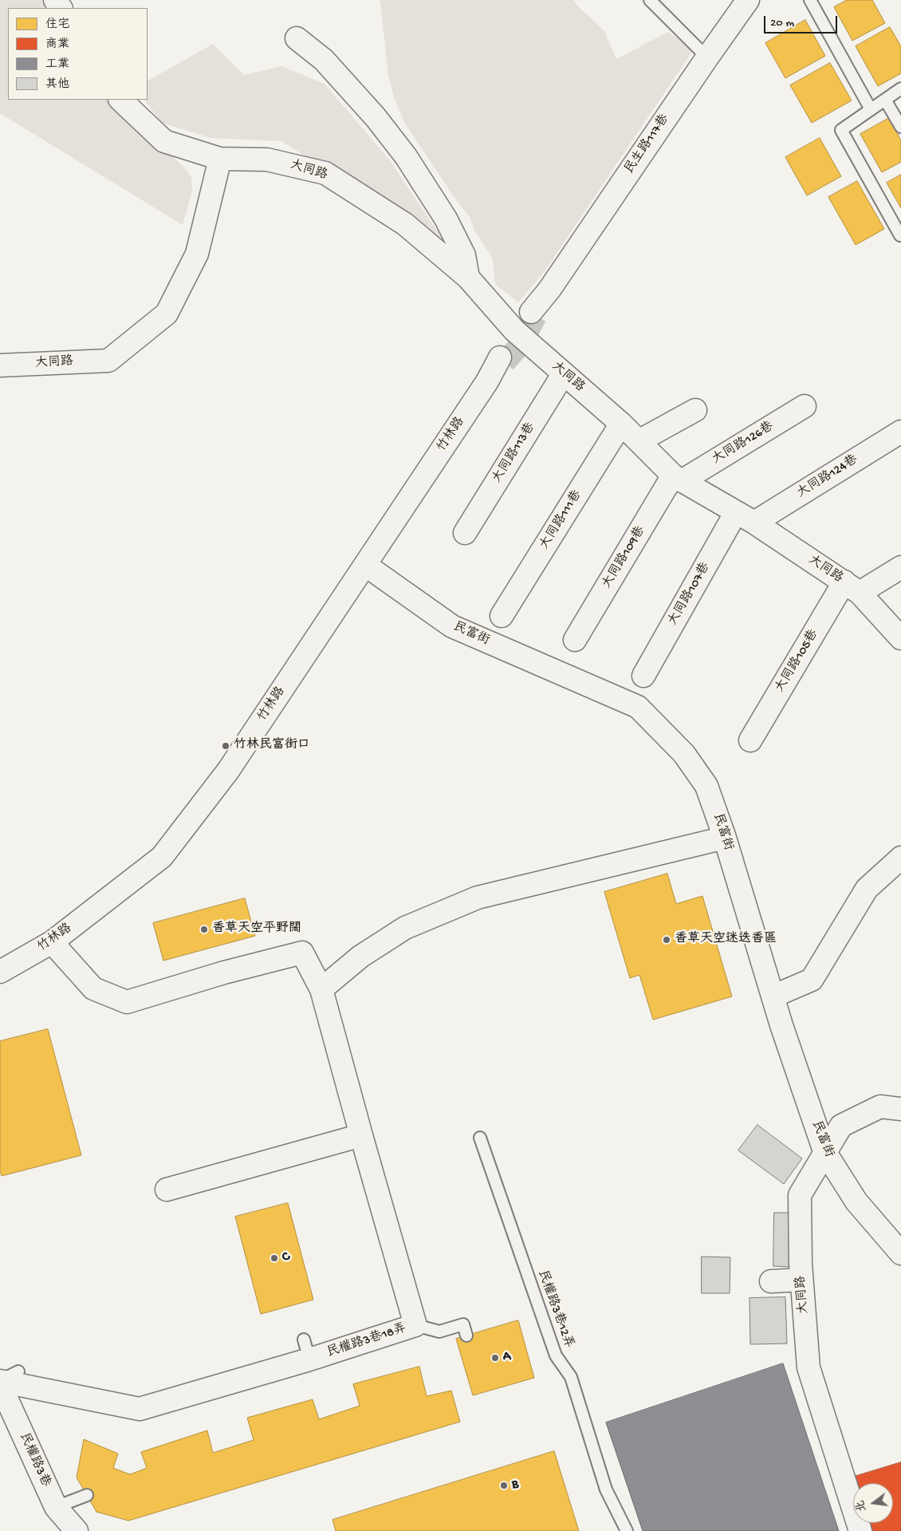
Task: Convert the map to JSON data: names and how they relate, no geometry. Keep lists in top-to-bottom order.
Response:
{
  "streets": {
    "street": [
      "民生路117巷",
      "大同路",
      "竹林路",
      "大同路126巷",
      "大同路113巷",
      "大同路124巷",
      "大同路111巷",
      "大同路109巷",
      "大同路107巷",
      "民富街",
      "大同路105巷",
      "民權路3巷18弄",
      "民權路3巷"
    ],
    "lane": ["民權路3巷12弄"]
  },
  "crossings": [
    ["大同路", "大同路126巷"],
    ["大同路", "大同路113巷"],
    ["大同路", "大同路124巷"],
    ["大同路", "大同路111巷"],
    ["大同路", "大同路109巷"],
    ["大同路", "大同路107巷"],
    ["大同路", "民富街"],
    ["大同路", "大同路105巷"],
    ["竹林路", "民富街"],
    ["竹林路", "民權路3巷18弄"],
    ["大同路126巷", "大同路109巷"],
    ["大同路124巷", "大同路107巷"]
  ],
  "places": [
    "竹林民富街口",
    "香草天空平野闊",
    "香草天空迷迭香區",
    "C",
    "A",
    "B"
  ],
  "legend": [
    "住宅",
    "商業",
    "工業",
    "其他"
  ],
  "scale_bar": "20 m",
  "north": "left"
}
